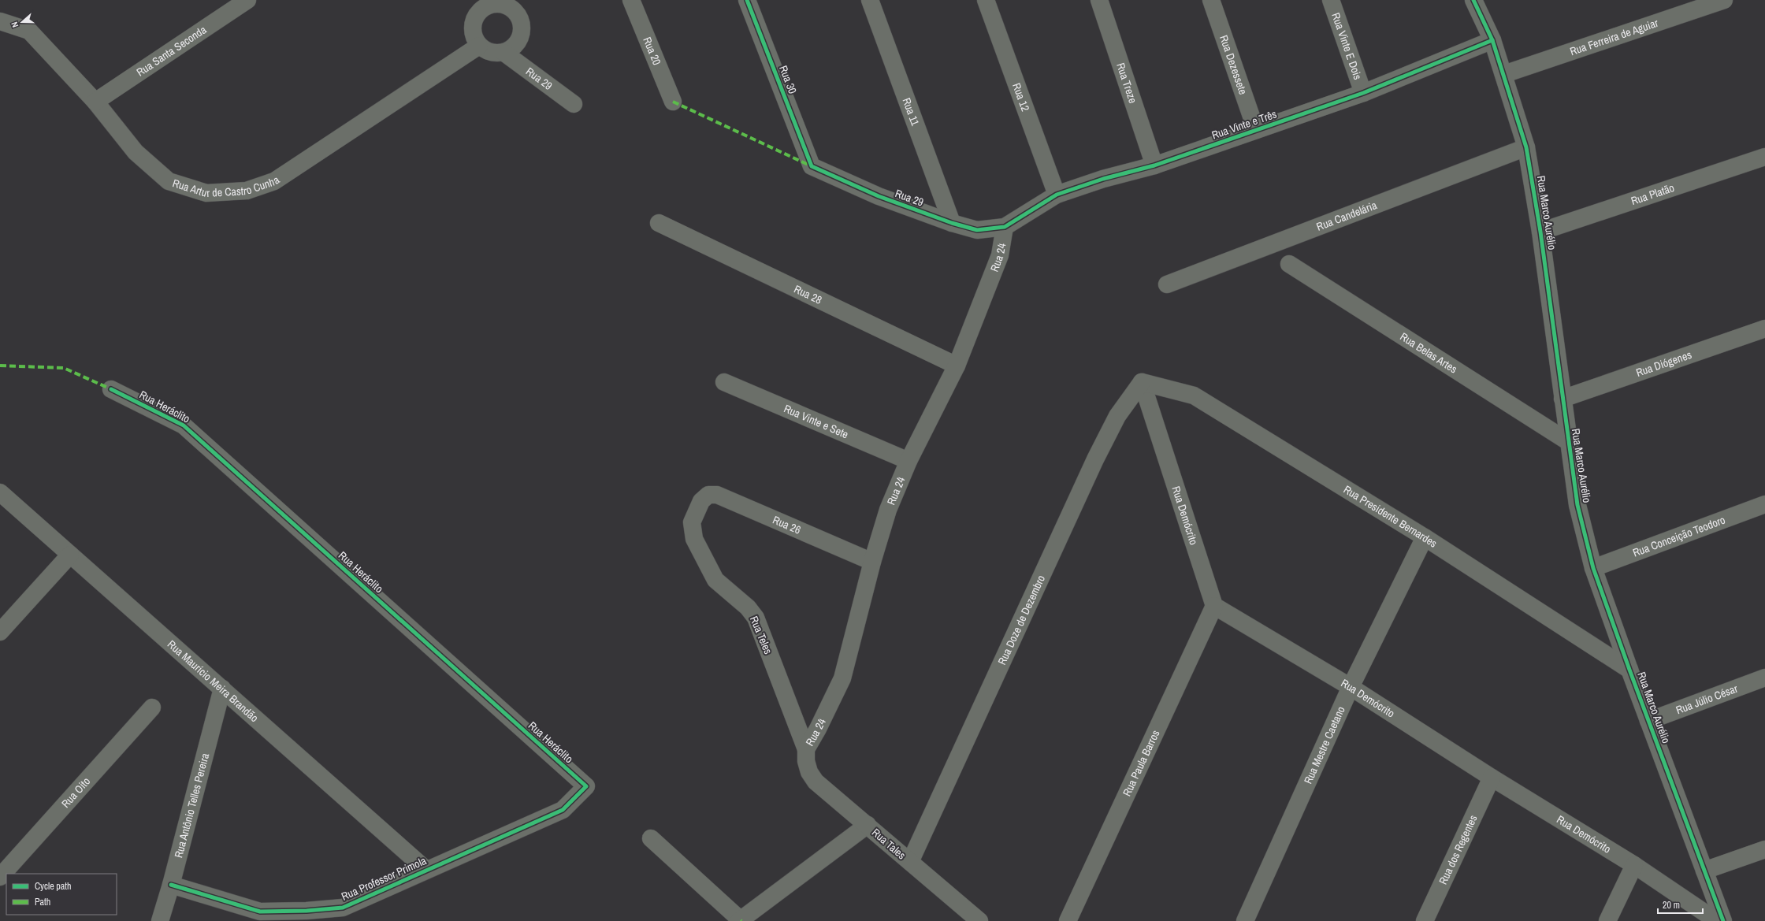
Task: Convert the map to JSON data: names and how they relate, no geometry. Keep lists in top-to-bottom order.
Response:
{
  "streets": {
    "street": [
      "Rua Ferreira de Aguiar",
      "Rua Vinte E Dois",
      "Rua Santa Seconda",
      "Rua 20",
      "Rua Dezessete",
      "Rua 29",
      "Rua 30",
      "Rua Treze",
      "Rua 12",
      "Rua 11",
      "Rua Vinte e Três",
      "Rua Artur de Castro Cunha",
      "Rua Platão",
      "Rua Marco Aurélio",
      "Rua Candelária",
      "Rua 24",
      "Rua 28",
      "Rua Belas Artes",
      "Rua Diógenes",
      "Rua Heráclito",
      "Rua Vinte e Sete",
      "Rua Demócrito",
      "Rua Presidente Bernardes",
      "Rua 26",
      "Rua Conceição Teodoro",
      "Rua Doze de Dezembro",
      "Rua Teles",
      "Rua Maurício Meira Brandão",
      "Rua Júlio César",
      "Rua Mestre Caetano",
      "Rua Paula Barros",
      "Rua Oito",
      "Rua Antônio Telles Pereira",
      "Rua Tales",
      "Rua dos Regentes",
      "Rua Professor Primola"
    ]
  },
  "crossings": [
    ["Rua Ferreira de Aguiar", "Rua Marco Aurélio"],
    ["Rua Vinte E Dois", "Rua Vinte e Três"],
    ["Rua Santa Seconda", "Rua Artur de Castro Cunha"],
    ["Rua Dezessete", "Rua Vinte e Três"],
    ["Rua 29", "Rua 30"],
    ["Rua 29", "Rua 11"],
    ["Rua 29", "Rua Vinte e Três"],
    ["Rua 29", "Rua Artur de Castro Cunha"],
    ["Rua 29", "Rua 24"],
    ["Rua Treze", "Rua Vinte e Três"],
    ["Rua 12", "Rua Vinte e Três"],
    ["Rua Vinte e Três", "Rua Marco Aurélio"],
    ["Rua Vinte e Três", "Rua 24"],
    ["Rua Platão", "Rua Marco Aurélio"],
    ["Rua Marco Aurélio", "Rua Candelária"],
    ["Rua Marco Aurélio", "Rua Belas Artes"],
    ["Rua Marco Aurélio", "Rua Diógenes"],
    ["Rua Marco Aurélio", "Rua Presidente Bernardes"],
    ["Rua Marco Aurélio", "Rua Conceição Teodoro"],
    ["Rua Marco Aurélio", "Rua Júlio César"],
    ["Rua 24", "Rua 28"],
    ["Rua 24", "Rua Vinte e Sete"],
    ["Rua 24", "Rua 26"],
    ["Rua 24", "Rua Teles"],
    ["Rua 24", "Rua Tales"],
    ["Rua Heráclito", "Rua Professor Primola"],
    ["Rua Demócrito", "Rua Presidente Bernardes"],
    ["Rua Demócrito", "Rua Doze de Dezembro"],
    ["Rua Demócrito", "Rua Mestre Caetano"],
    ["Rua Demócrito", "Rua Paula Barros"],
    ["Rua Demócrito", "Rua dos Regentes"],
    ["Rua Presidente Bernardes", "Rua Doze de Dezembro"],
    ["Rua Presidente Bernardes", "Rua Mestre Caetano"],
    ["Rua 26", "Rua Teles"],
    ["Rua Doze de Dezembro", "Rua Tales"],
    ["Rua Teles", "Rua Tales"],
    ["Rua Maurício Meira Brandão", "Rua Antônio Telles Pereira"],
    ["Rua Maurício Meira Brandão", "Rua Professor Primola"],
    ["Rua Antônio Telles Pereira", "Rua Professor Primola"]
  ],
  "legend": ["Cycle path", "Path"],
  "scale_bar": "20 m",
  "north": "left"
}
